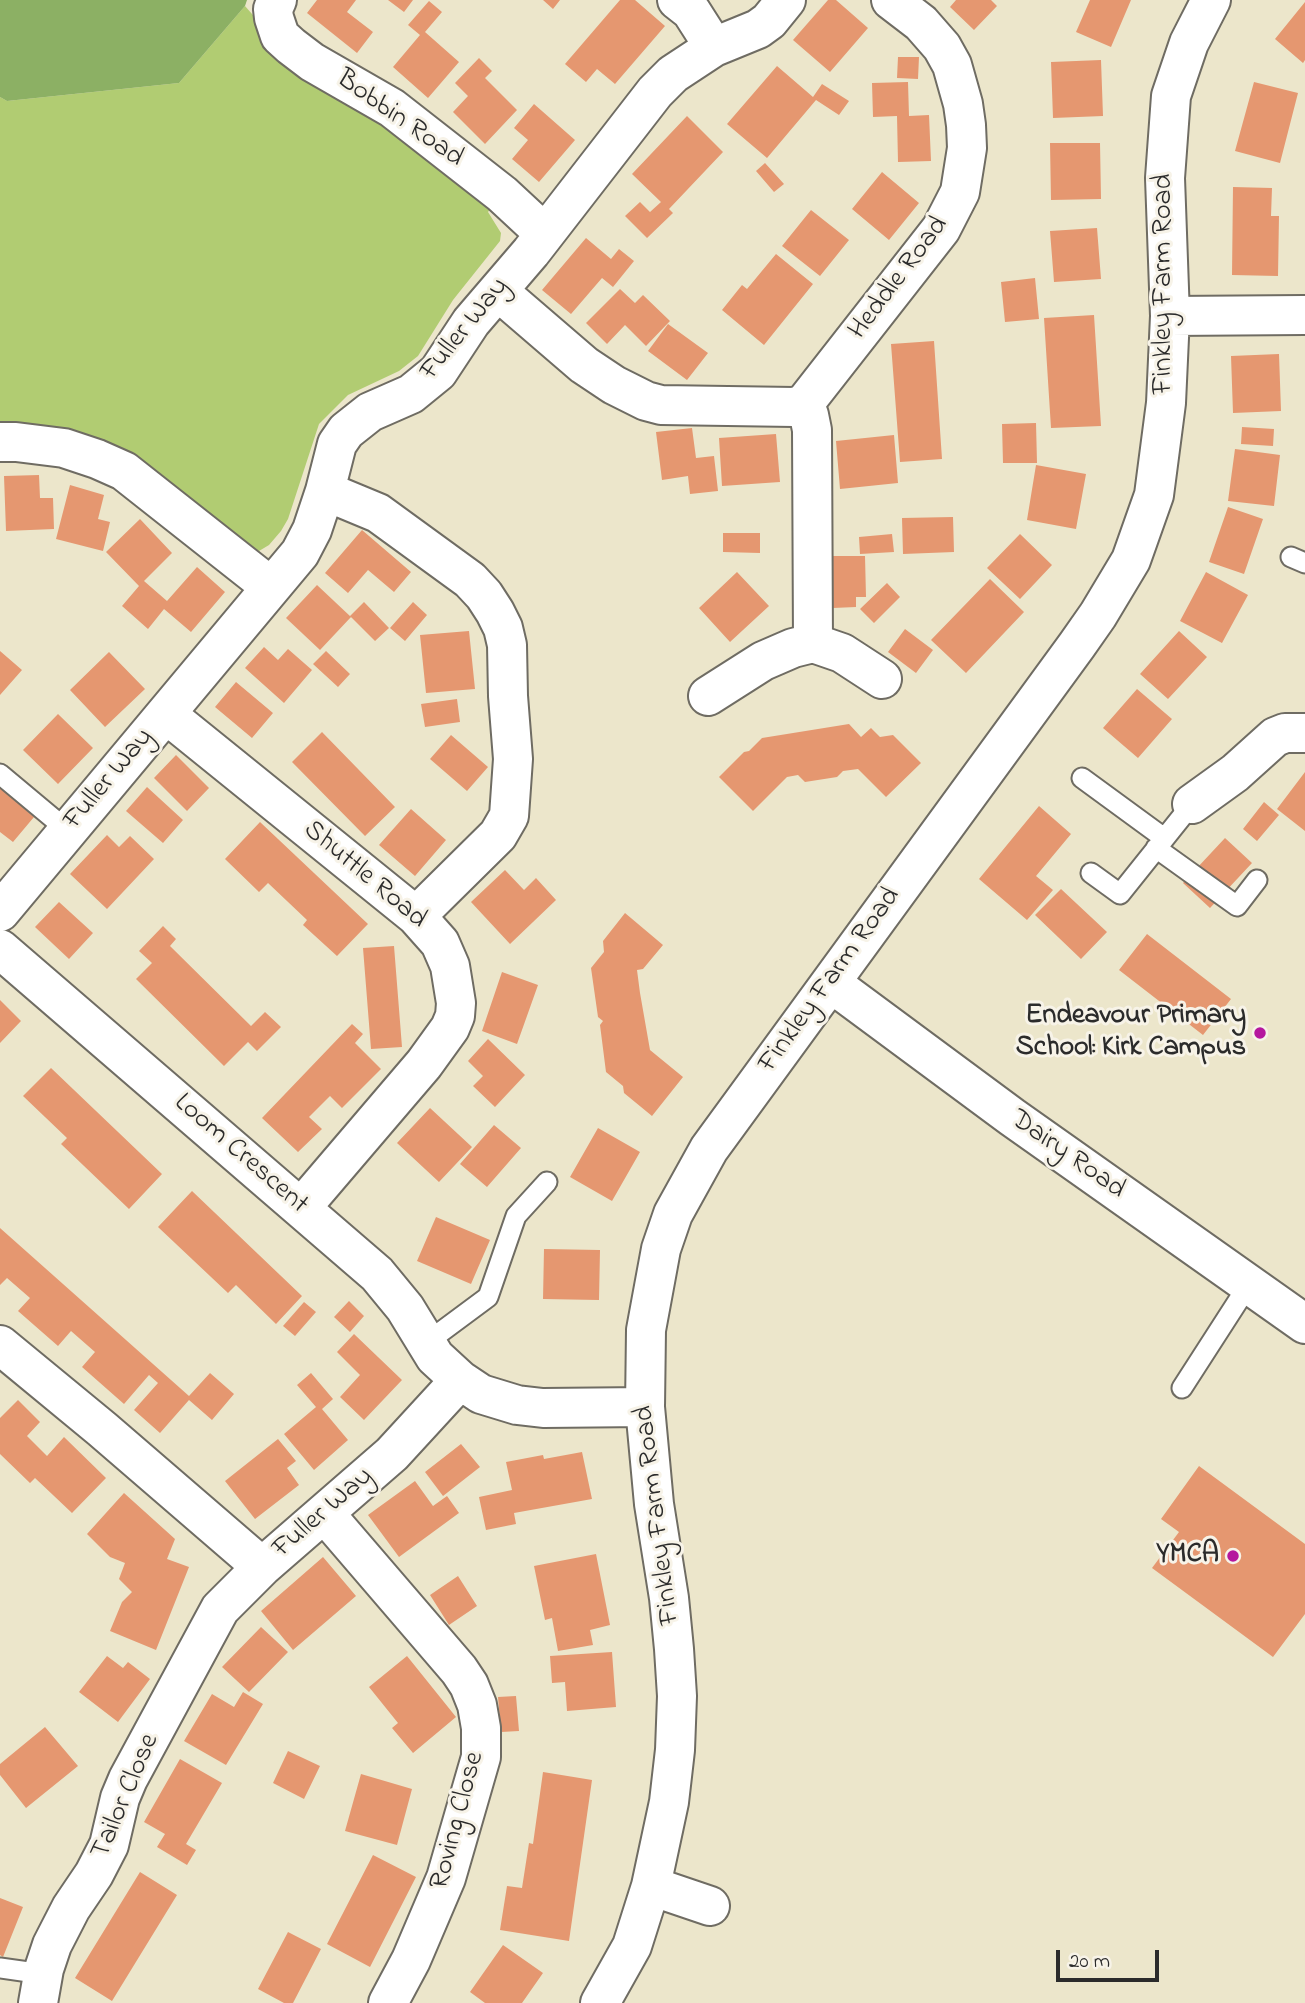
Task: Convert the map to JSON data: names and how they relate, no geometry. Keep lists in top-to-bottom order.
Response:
{
  "streets": {
    "street": [
      "Bobbin Road",
      "Heddle Road",
      "Finkley Farm Road",
      "Fuller Way",
      "Shuttle Road",
      "Loom Crescent",
      "Dairy Road",
      "Tailor Close",
      "Roving Close"
    ]
  },
  "crossings": [
    ["Bobbin Road", "Fuller Way"],
    ["Finkley Farm Road", "Dairy Road"],
    ["Fuller Way", "Shuttle Road"],
    ["Fuller Way", "Loom Crescent"],
    ["Fuller Way", "Tailor Close"],
    ["Fuller Way", "Roving Close"],
    ["Shuttle Road", "Loom Crescent"]
  ],
  "places": ["Endeavour Primary School: Kirk Campus", "YMCA"],
  "scale_bar": "20 m"
}
